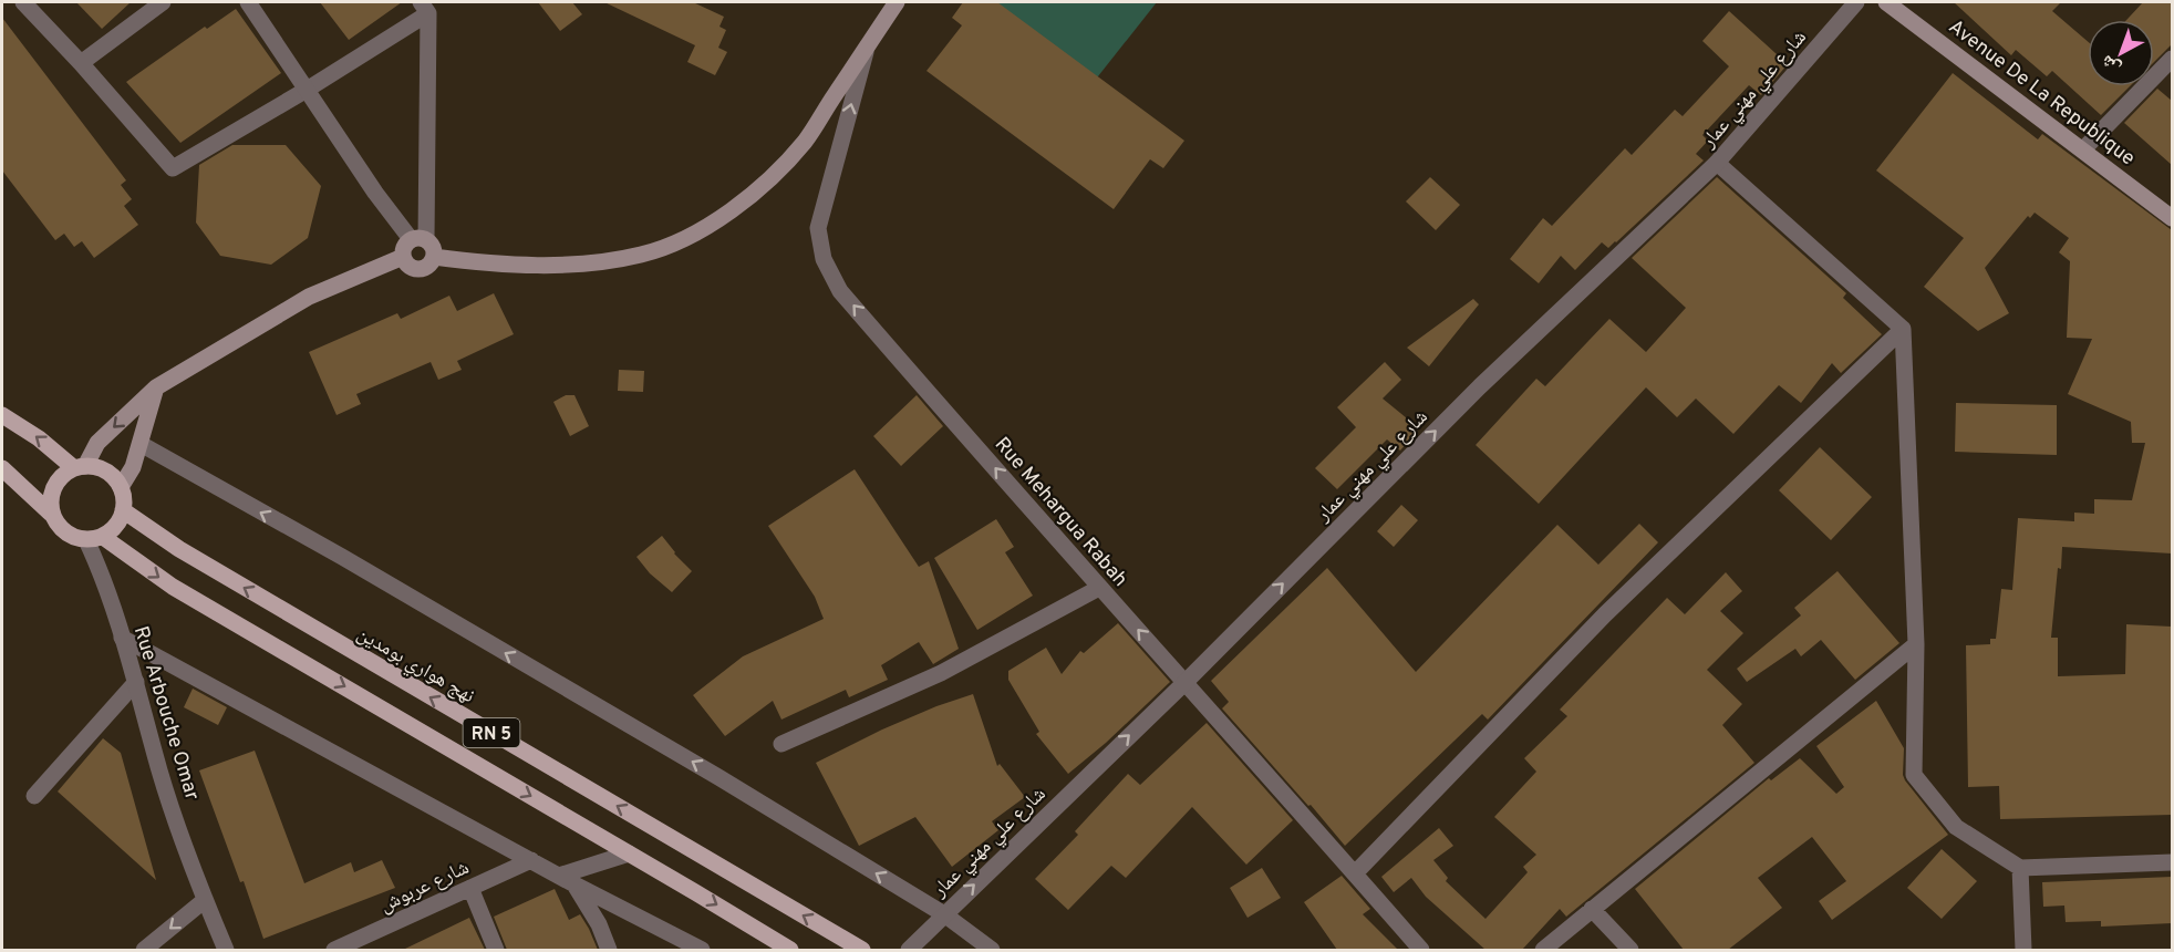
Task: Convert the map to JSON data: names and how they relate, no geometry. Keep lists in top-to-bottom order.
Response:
{
  "streets": {
    "main road": ["Avenue De La Republique", "نهج هواري بومدين", "RN 5"],
    "street": [
      "شارع علي مهني عمار",
      "Rue Mehargua Rabah",
      "Rue Arbouche Omar",
      "شارع عربوش"
    ]
  },
  "crossings": [
    ["شارع علي مهني عمار", "Rue Mehargua Rabah"],
    ["نهج هواري بومدين", "Rue Arbouche Omar"],
    ["نهج هواري بومدين", "RN 5"],
    ["Rue Arbouche Omar", "RN 5"]
  ],
  "one_way": ["شارع علي مهني عمار", "Rue Mehargua Rabah"],
  "north": "bottom left"
}
